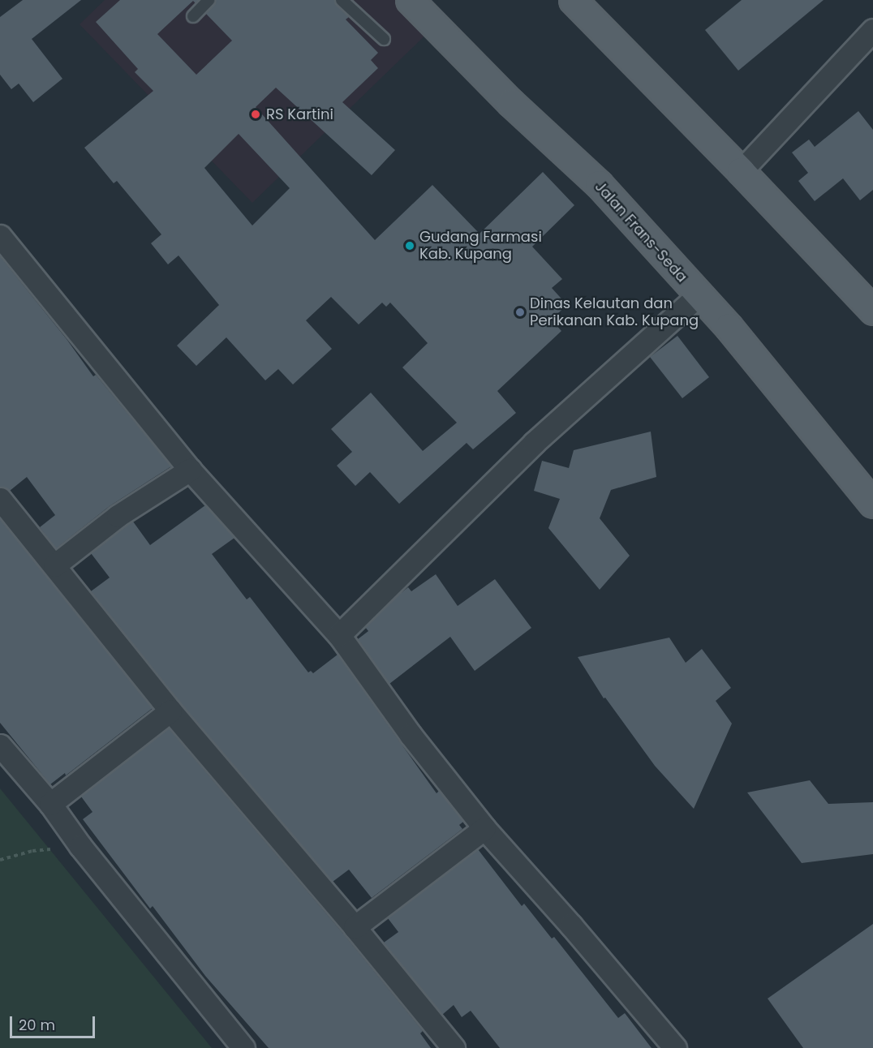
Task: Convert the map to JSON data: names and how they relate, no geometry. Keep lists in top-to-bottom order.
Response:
{
  "streets": {
    "main road": ["Jalan Frans-Seda"]
  },
  "places": ["RS Kartini", "Gudang Farmasi Kab. Kupang", "Dinas Kelautan dan Perikanan Kab. Kupang"],
  "scale_bar": "20 m"
}
